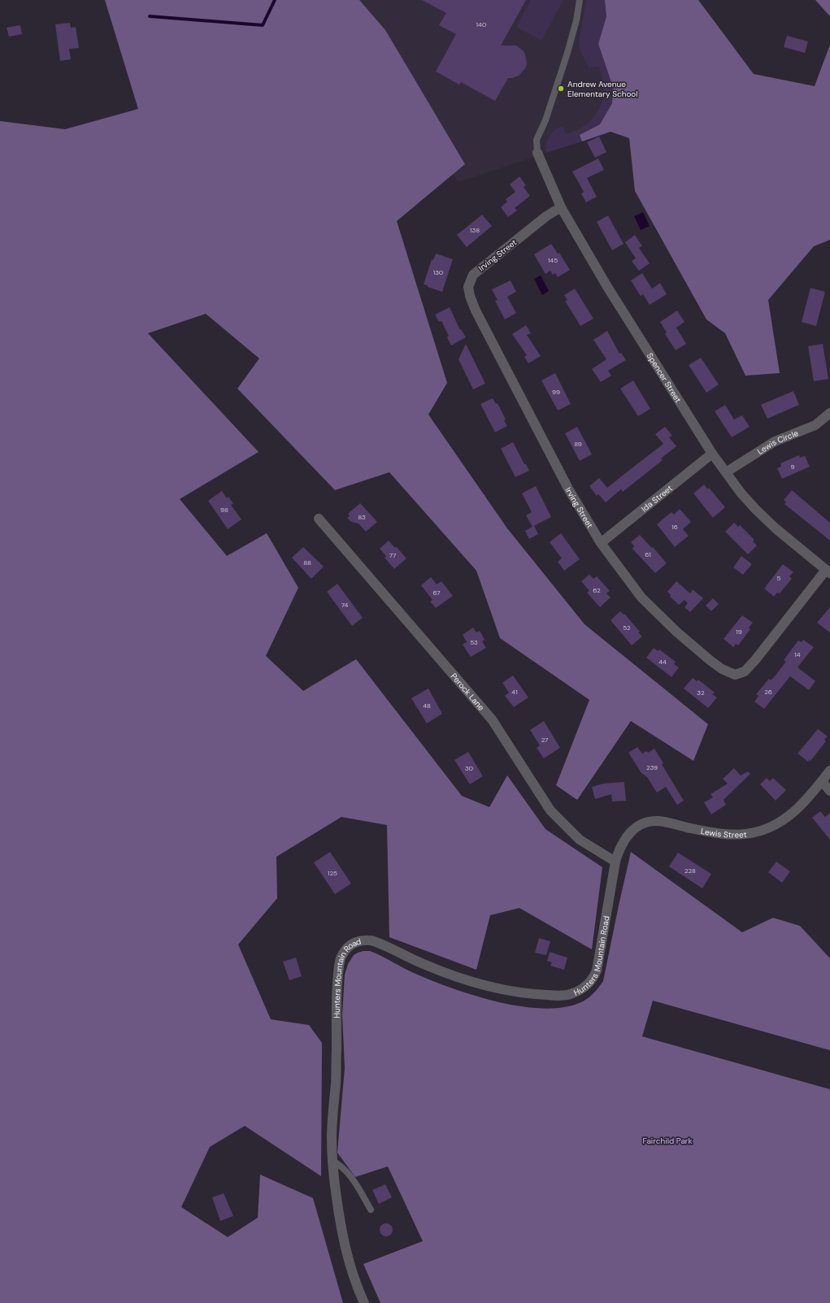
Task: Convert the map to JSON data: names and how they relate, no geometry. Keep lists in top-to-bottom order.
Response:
{
  "streets": {
    "street": [
      "Irving Street",
      "Spencer Street",
      "Lewis Circle",
      "Ida Street",
      "Perock Lane",
      "Lewis Street",
      "Hunters Mountain Road"
    ]
  },
  "crossings": [
    ["Irving Street", "Spencer Street"],
    ["Irving Street", "Ida Street"],
    ["Spencer Street", "Lewis Circle"],
    ["Spencer Street", "Ida Street"],
    ["Perock Lane", "Lewis Street"],
    ["Perock Lane", "Hunters Mountain Road"],
    ["Lewis Street", "Hunters Mountain Road"]
  ],
  "parks": ["Fairchild Park"],
  "places": ["Andrew Avenue Elementary School"],
  "house_numbers": [
    "140",
    "138",
    "145",
    "130",
    "99",
    "89",
    "9",
    "98",
    "83",
    "16",
    "61",
    "77",
    "88",
    "5",
    "62",
    "67",
    "74",
    "52",
    "19",
    "53",
    "14",
    "44",
    "41",
    "26",
    "32",
    "48",
    "27",
    "239",
    "30",
    "228",
    "125"
  ]
}
